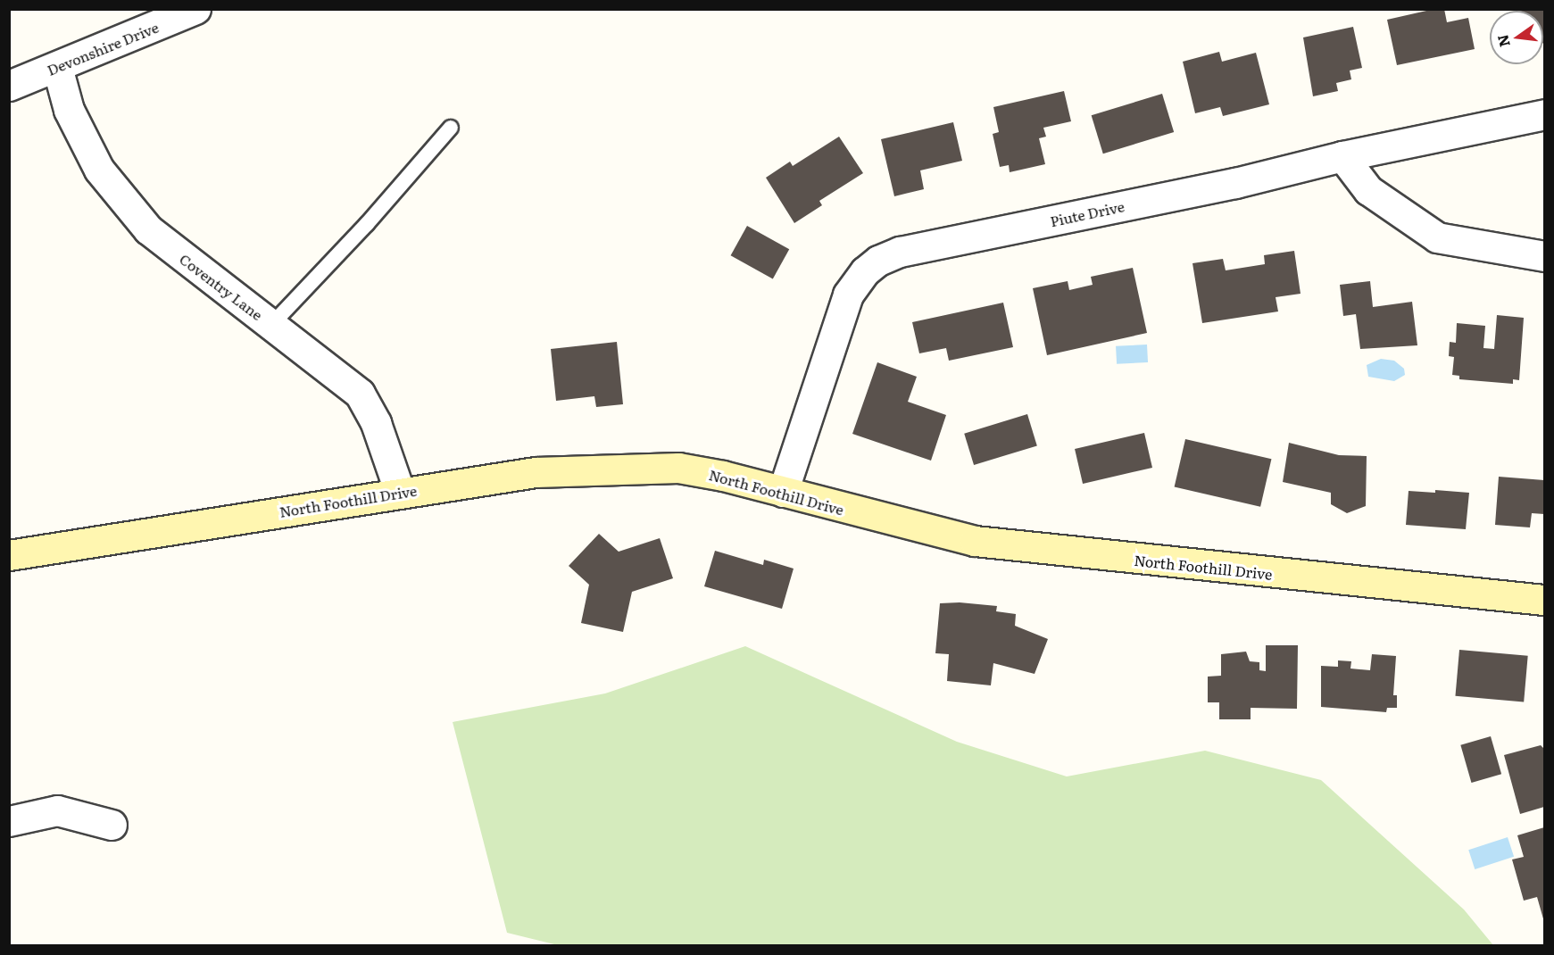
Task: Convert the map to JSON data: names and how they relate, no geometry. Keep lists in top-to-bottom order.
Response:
{
  "streets": {
    "street": [
      "Devonshire Drive",
      "Piute Drive",
      "Coventry Lane",
      "North Foothill Drive"
    ]
  },
  "crossings": [
    ["Devonshire Drive", "Coventry Lane"],
    ["Piute Drive", "North Foothill Drive"],
    ["Coventry Lane", "North Foothill Drive"]
  ],
  "north": "left"
}
